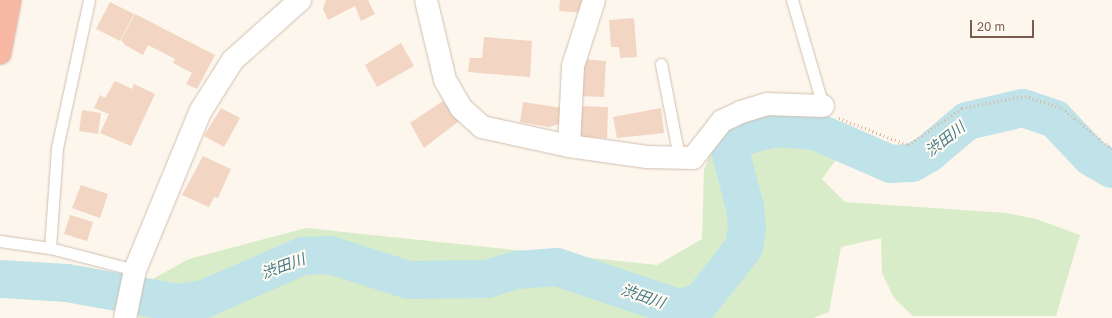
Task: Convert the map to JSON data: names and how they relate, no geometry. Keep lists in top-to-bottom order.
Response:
{
  "water": ["渋田川"],
  "scale_bar": "20 m"
}
